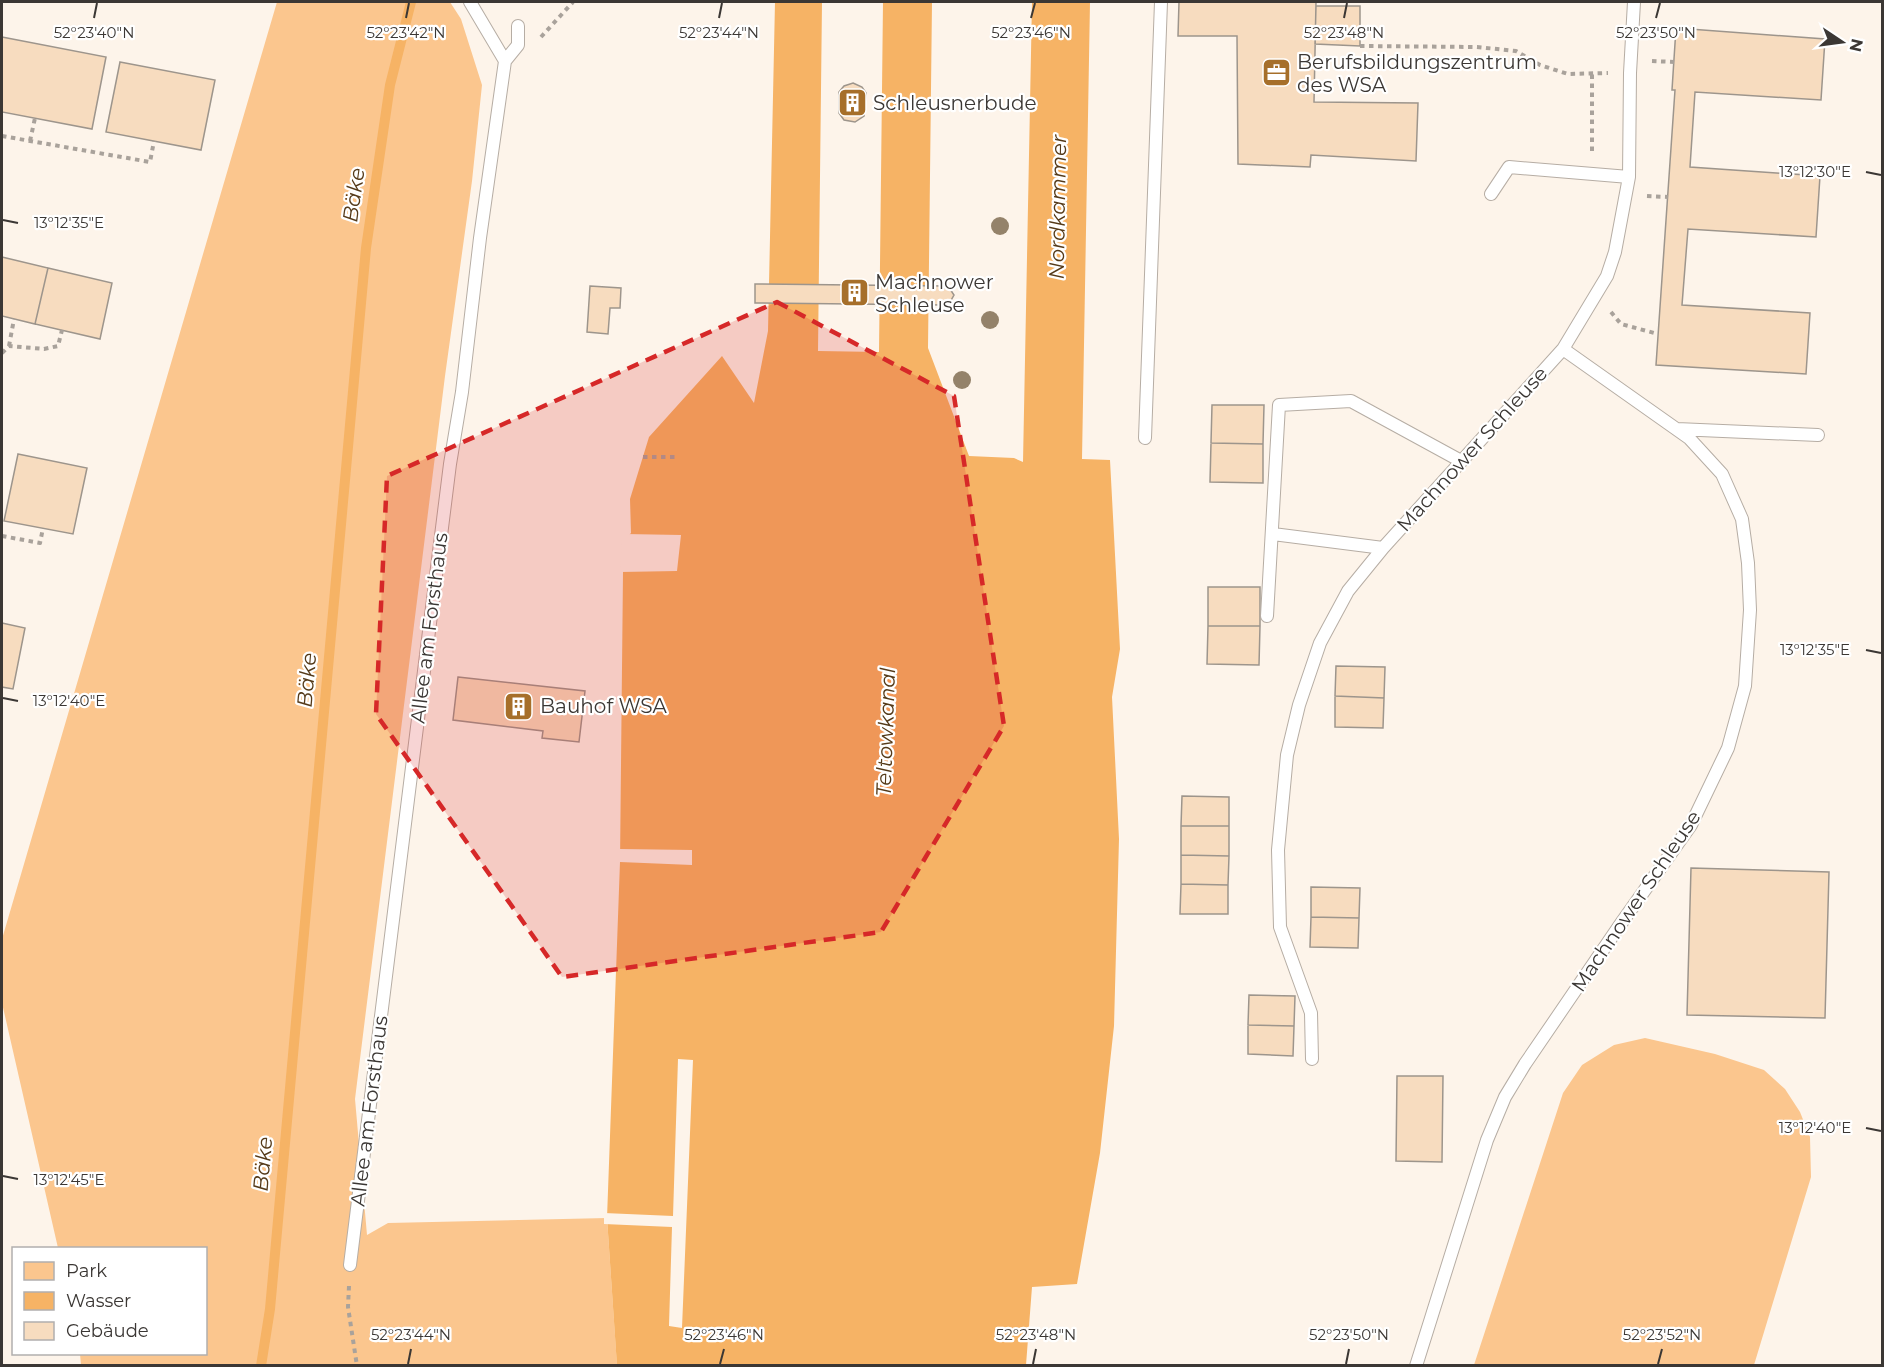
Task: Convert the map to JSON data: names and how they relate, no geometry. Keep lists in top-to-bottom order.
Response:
{
  "streets": {
    "lane": ["Machnower Schleuse", "Allee am Forsthaus"]
  },
  "water": ["Bäke", "Nordkammer", "Teltowkanal"],
  "places": {
    "office": ["Berufsbildungszentrum des WSA"],
    "building": ["Schleusnerbude", "Machnower Schleuse", "Bauhof WSA"]
  },
  "legend": ["Park", "Wasser", "Gebäude"],
  "north": "right",
  "coordinates": [
    "52°23'40\"N",
    "52°23'42\"N",
    "52°23'44\"N",
    "52°23'46\"N",
    "52°23'48\"N",
    "52°23'50\"N",
    "13°12'30\"E",
    "13°12'35\"E",
    "13°12'40\"E",
    "13°12'45\"E",
    "52°23'52\"N"
  ]
}
